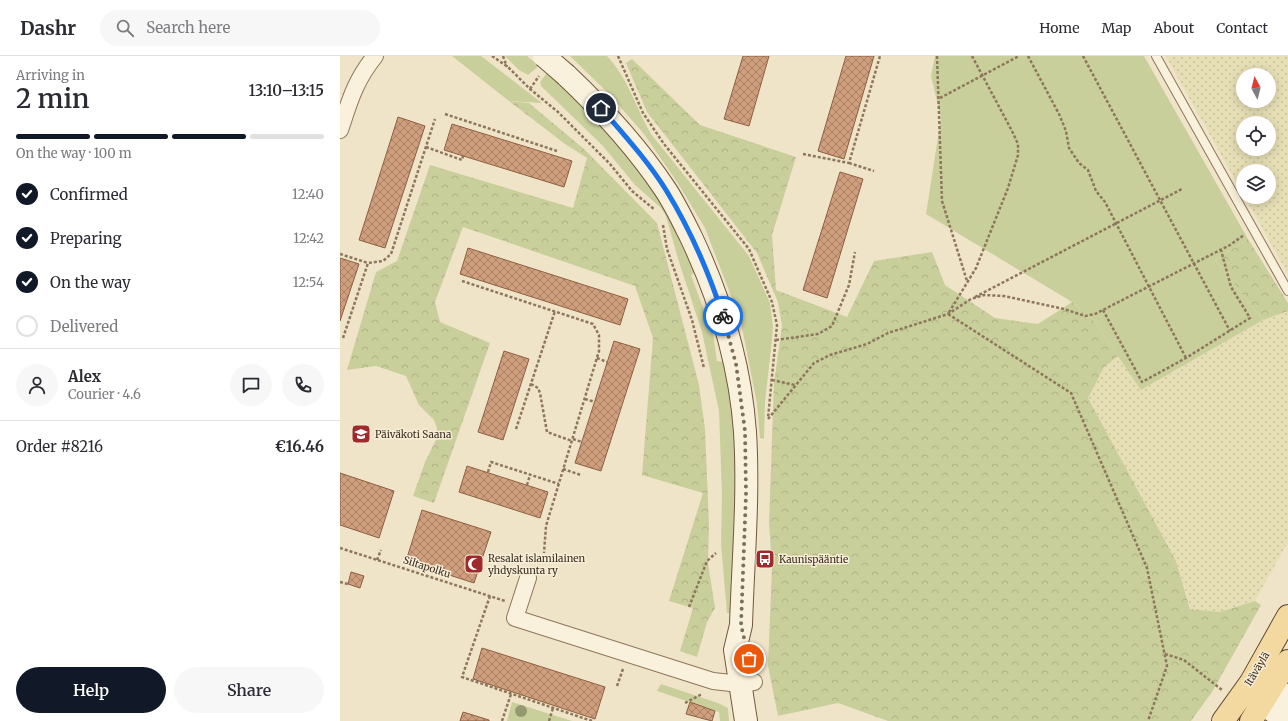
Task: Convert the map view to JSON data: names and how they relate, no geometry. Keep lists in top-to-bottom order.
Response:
{
  "streets": {
    "main road": ["Itäväylä"],
    "path": ["Siltapolku"]
  },
  "places": {
    "school or university": ["Päiväkoti Saana"],
    "bus stop": ["Kaunispääntie"],
    "mosque": ["Resalat islamilainen yhdyskunta ry"]
  },
  "north": "top",
  "page": {
    "header": "Dashr",
    "search": "Search here",
    "nav": [
      "Home",
      "Map",
      "About",
      "Contact"
    ],
    "heading": ["2 min", "Arriving in", "13:10–13:15"],
    "panel": [
      "Alex",
      "Courier · 4.6",
      "Order #8216",
      "€16.46"
    ],
    "bar": "On the way · 100 m",
    "list": [
      ["Confirmed", "12:40"],
      ["Preparing", "12:42"],
      ["On the way", "12:54"],
      "Delivered"
    ],
    "buttons": ["Help", "Share"]
  }
}
